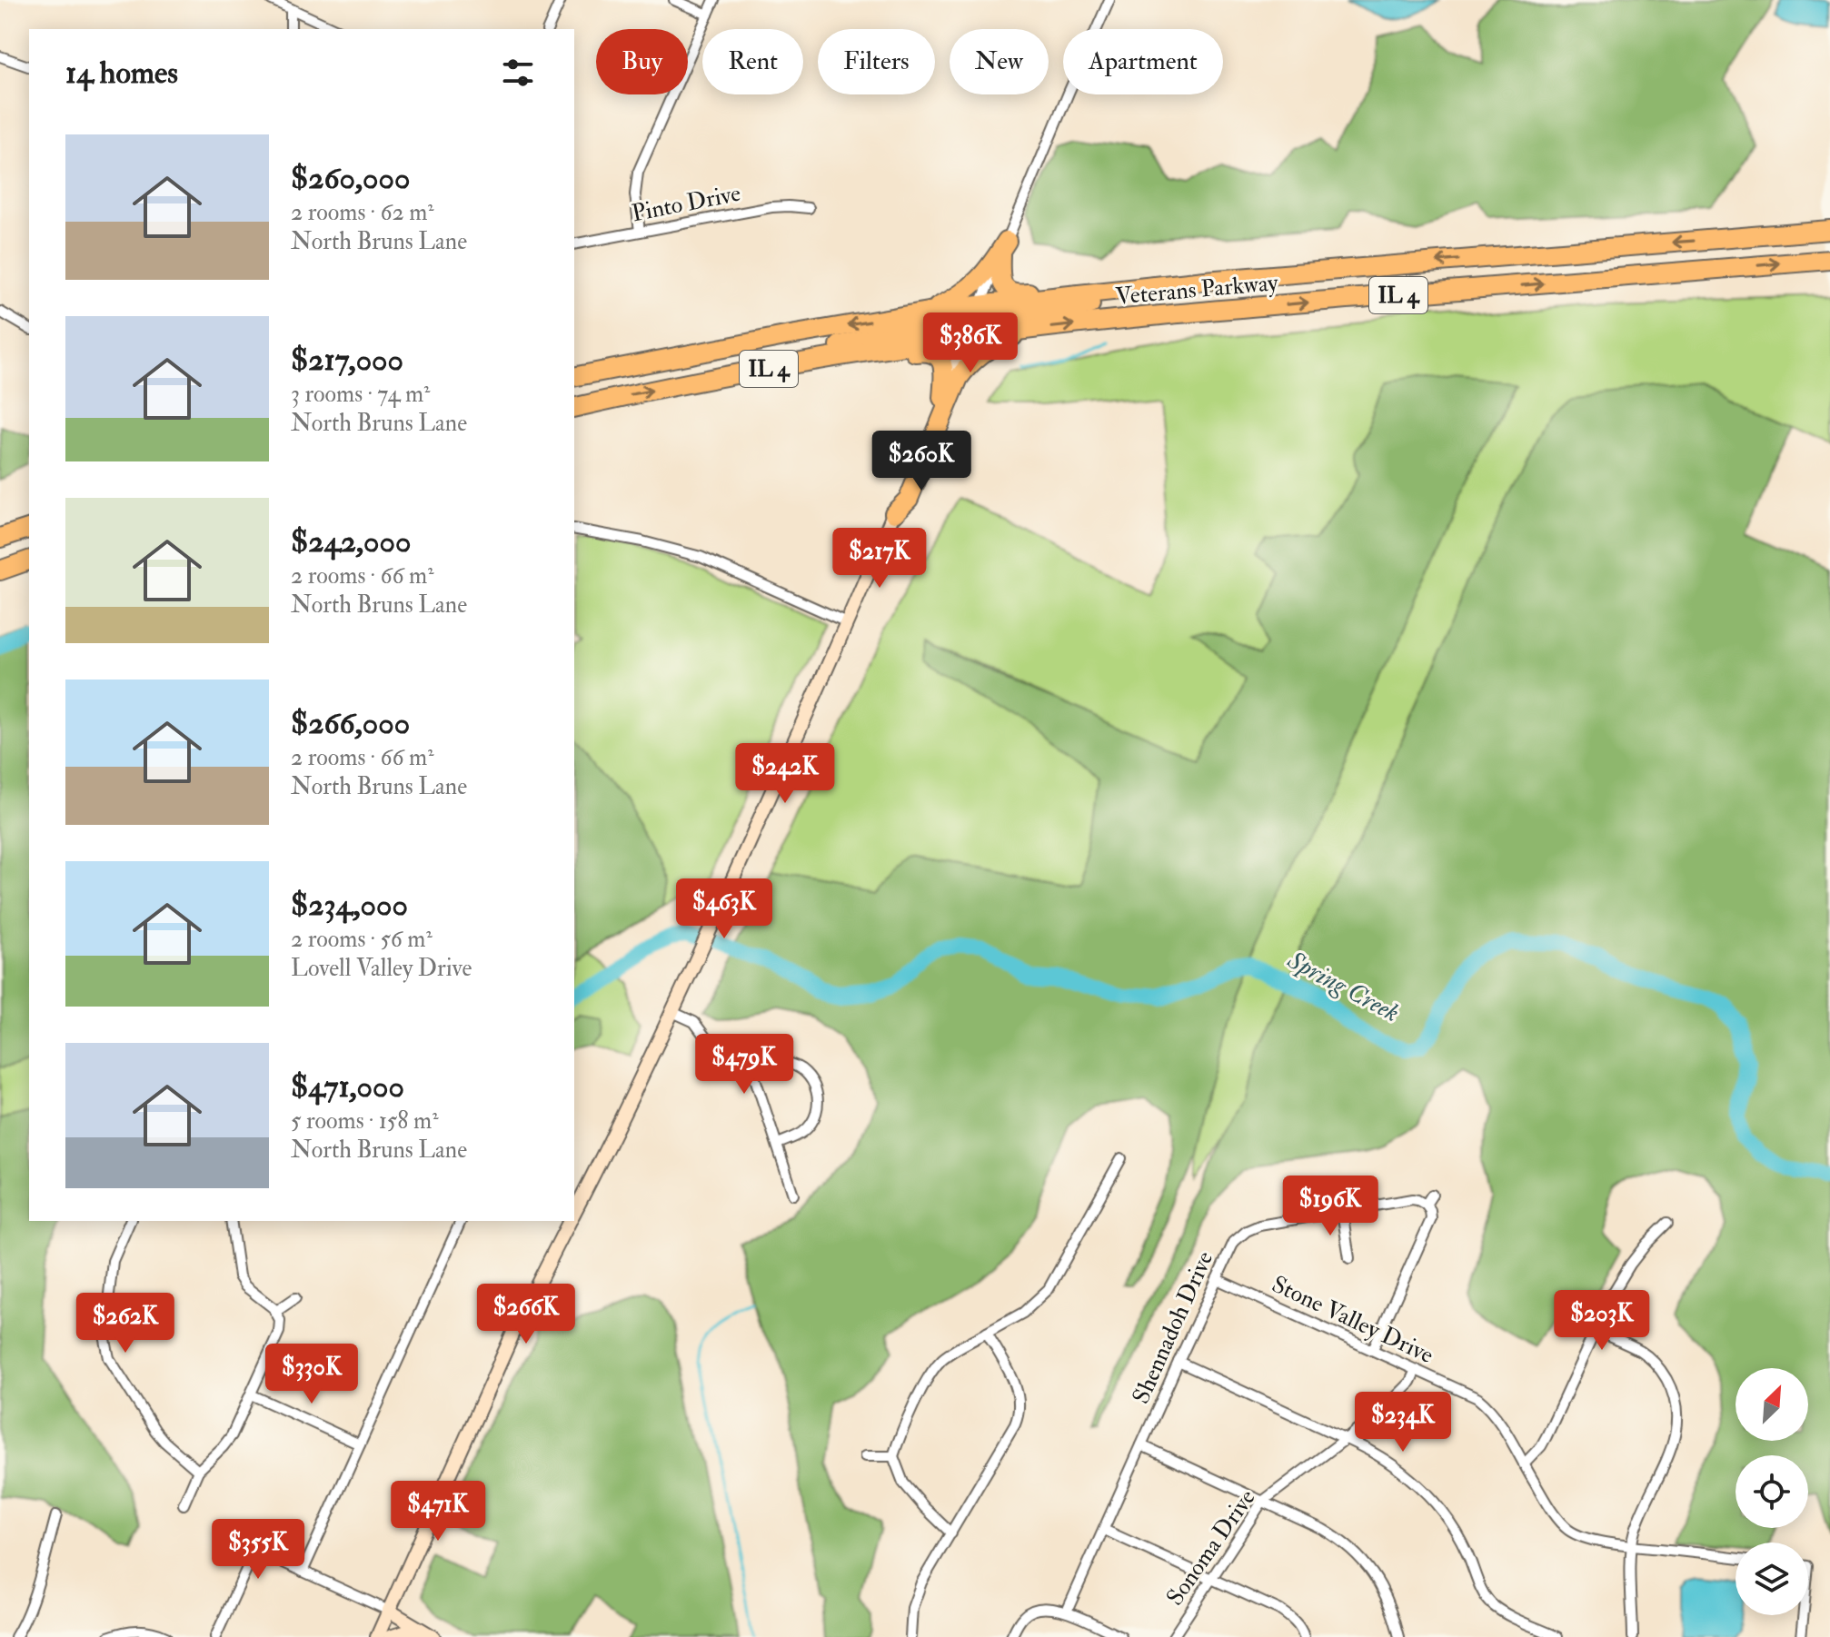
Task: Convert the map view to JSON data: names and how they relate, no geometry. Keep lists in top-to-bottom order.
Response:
{
  "streets": {
    "highway": ["Veterans Parkway", "IL 4"],
    "street": [
      "Pinto Drive",
      "Stone Valley Drive",
      "Shennadoh Drive",
      "Sonoma Drive"
    ]
  },
  "crossings": [
    ["Stone Valley Drive", "Shennadoh Drive"],
    ["Stone Valley Drive", "Sonoma Drive"]
  ],
  "water": ["Spring Creek"],
  "north": "top right",
  "page": {
    "chip": [
      "Buy",
      "Rent",
      "Filters",
      "New",
      "Apartment"
    ],
    "heading": "14 homes",
    "list": [
      {
        "name": "$260,000",
        "note": "2 rooms · 62 m² · North Bruns Lane"
      },
      {
        "name": "$217,000",
        "note": "3 rooms · 74 m² · North Bruns Lane"
      },
      {
        "name": "$242,000",
        "note": "2 rooms · 66 m² · North Bruns Lane"
      },
      {
        "name": "$266,000",
        "note": "2 rooms · 66 m² · North Bruns Lane"
      },
      {
        "name": "$234,000",
        "note": "2 rooms · 56 m² · Lovell Valley Drive"
      },
      {
        "name": "$471,000",
        "note": "5 rooms · 158 m² · North Bruns Lane"
      }
    ],
    "price": [
      "$386K",
      "$260K",
      "$217K",
      "$242K",
      "$463K",
      "$479K",
      "$196K",
      "$266K",
      "$203K",
      "$262K",
      "$330K",
      "$234K",
      "$471K",
      "$355K"
    ]
  }
}
